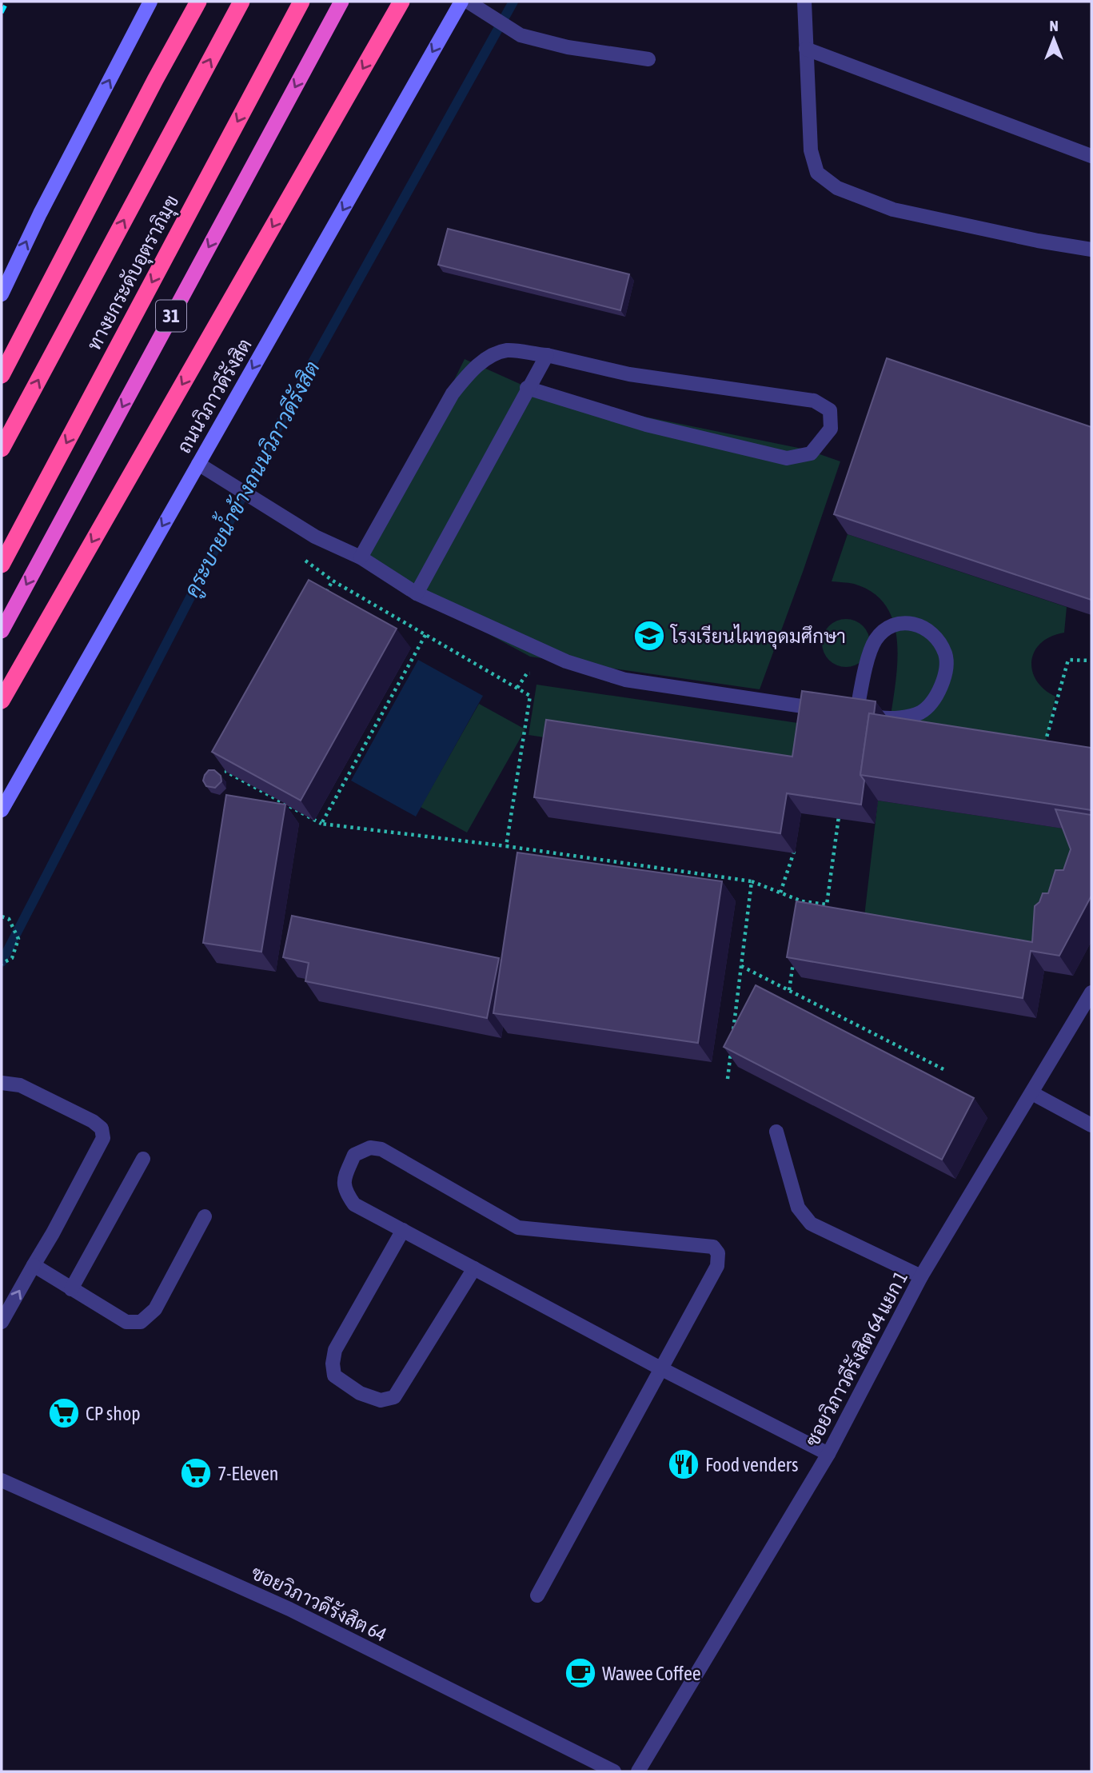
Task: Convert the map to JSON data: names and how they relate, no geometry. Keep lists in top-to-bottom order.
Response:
{
  "streets": {
    "highway": ["ทางยกระดับอุตราภิมุข", "31"],
    "main road": ["ถนนวิภาวดีรังสิต"],
    "street": ["ซอยวิภาวดีรังสิต 64 แยก 1", "ซอยวิภาวดีรังสิต 64"]
  },
  "one_way": ["ถนนวิภาวดีรังสิต"],
  "water": ["คูระบายน้ำข้างถนนวิภาวดีรังสิต"],
  "places": {
    "school or university": ["โรงเรียนไผทอุดมศึกษา"],
    "supermarket": ["CP shop", "7-Eleven"],
    "restaurant": ["Food venders"],
    "cafe": ["Wawee Coffee"]
  },
  "north": "top"
}
